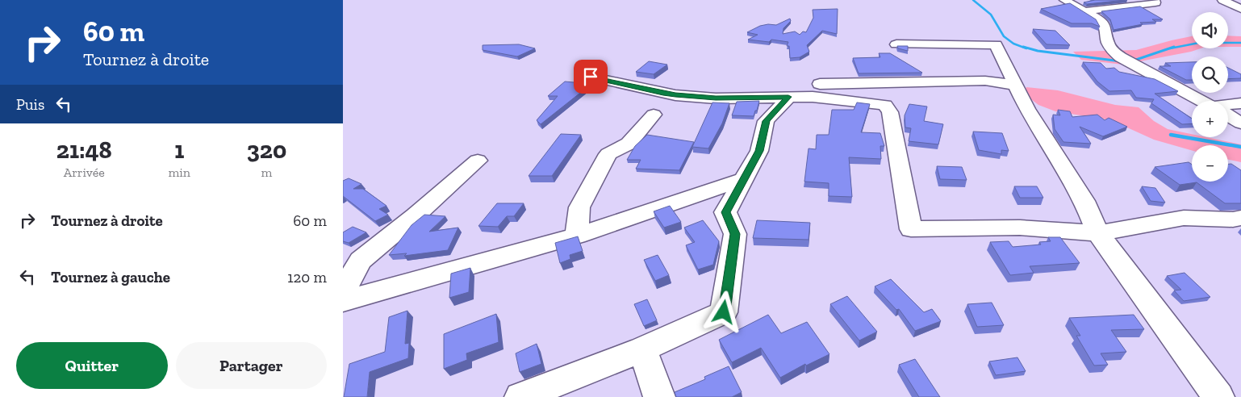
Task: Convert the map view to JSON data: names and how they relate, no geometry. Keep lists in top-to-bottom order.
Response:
{
  "page": {
    "turn": ["60 m", "Tournez à droite"],
    "map_buttons": ["+", "−"],
    "then": "Puis",
    "eta": [
      "21:48",
      "Arrivée",
      "1",
      "min",
      "320",
      "m"
    ],
    "list": [
      {
        "name": "Tournez à droite",
        "value": "60 m"
      },
      {
        "name": "Tournez à gauche",
        "value": "120 m"
      }
    ],
    "buttons": ["Quitter", "Partager"]
  }
}
